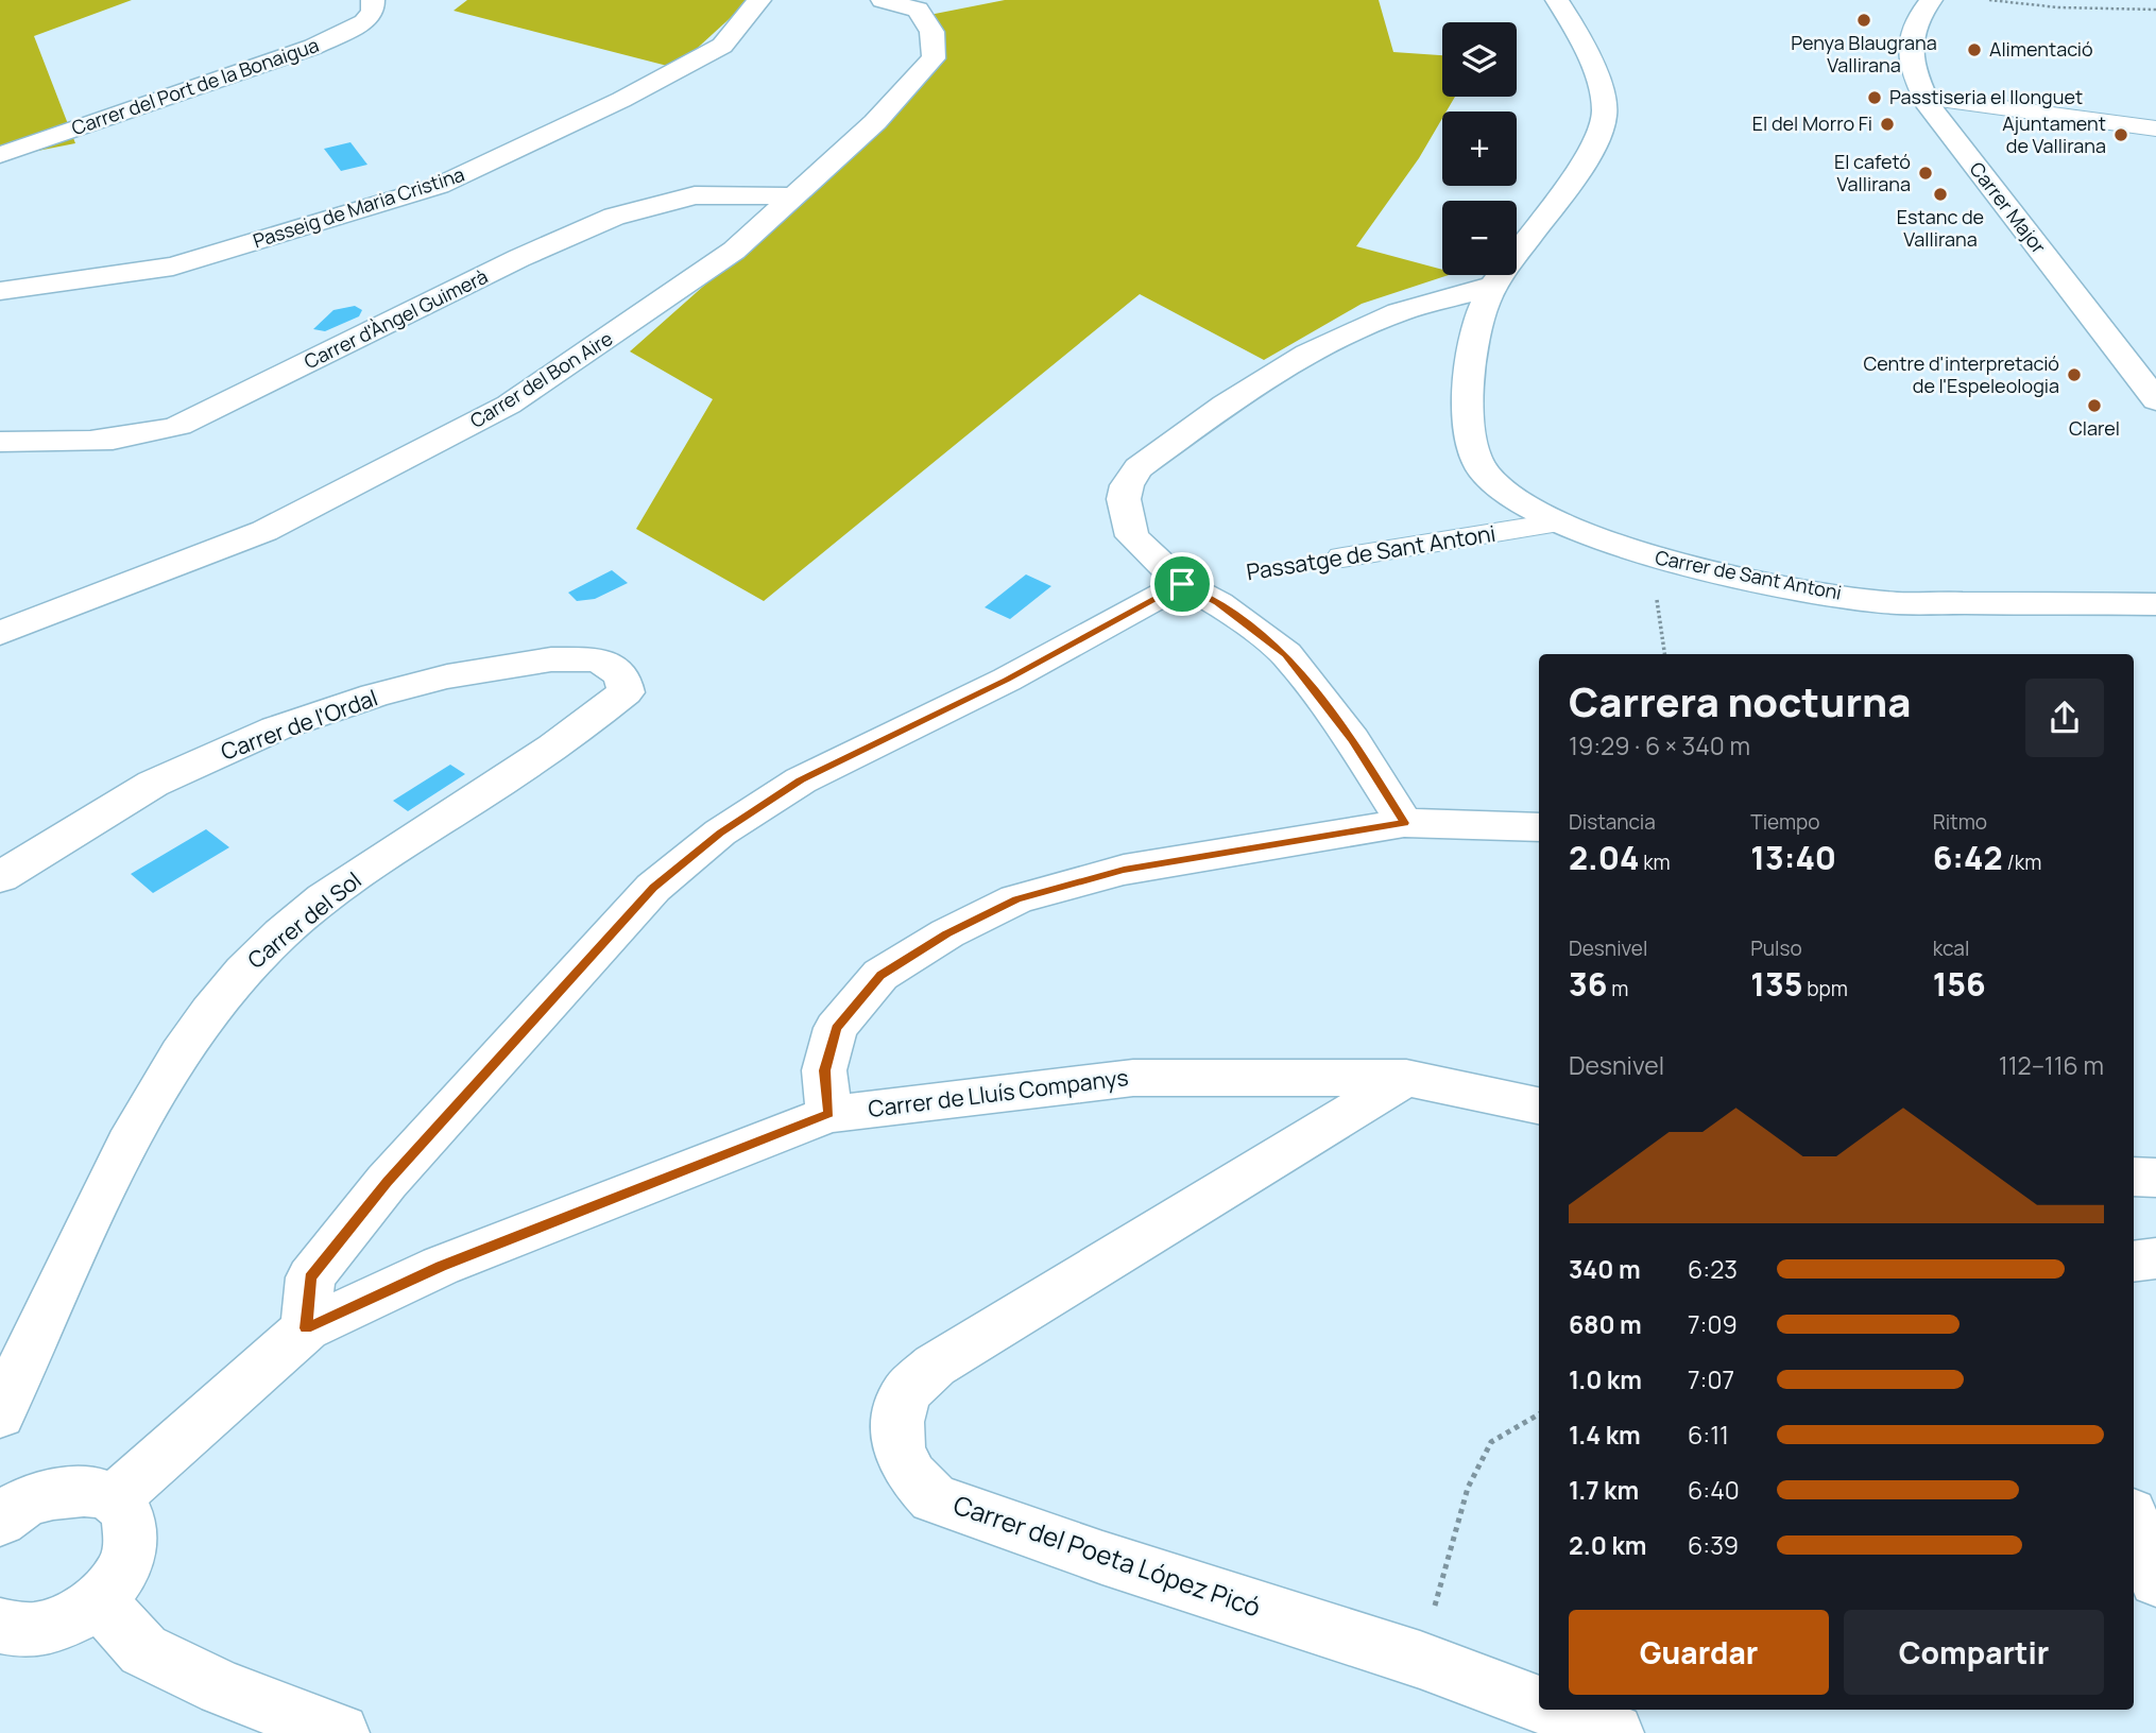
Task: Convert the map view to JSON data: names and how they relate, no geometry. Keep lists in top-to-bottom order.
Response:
{
  "streets": {
    "street": [
      "Carrer del Port de la Bonaigua",
      "Passeig de Maria Cristina",
      "Carrer Major",
      "Carrer d'Àngel Guimerà",
      "Carrer del Bon Aire",
      "Passatge de Sant Antoni",
      "Carrer de Sant Antoni",
      "Carrer de l'Ordal",
      "Carrer del Sol",
      "Carrer de Lluís Companys",
      "Carrer del Poeta López Picó"
    ]
  },
  "crossings": [
    ["Carrer d'Àngel Guimerà", "Carrer del Bon Aire"],
    ["Passatge de Sant Antoni", "Carrer de Sant Antoni"],
    ["Carrer de l'Ordal", "Carrer del Sol"],
    ["Carrer de Lluís Companys", "Carrer del Poeta López Picó"]
  ],
  "places": [
    "Penya Blaugrana Vallirana",
    "Alimentació",
    "Passtiseria el llonguet",
    "El del Morro Fi",
    "Ajuntament de Vallirana",
    "El cafetó Vallirana",
    "Estanc de Vallirana",
    "Centre d'interpretació de l'Espeleologia",
    "Clarel"
  ],
  "page": {
    "map_buttons": ["+", "−"],
    "heading": ["Carrera nocturna", "19:29 · 6 × 340 m"],
    "stats": [
      ["Distancia", "2.04 km"],
      ["Tiempo", "13:40"],
      ["Ritmo", "6:42 /km"],
      ["Desnivel", "36 m"],
      ["Pulso", "135 bpm"],
      ["kcal", "156"]
    ],
    "chart": ["Desnivel", "112–116 m"],
    "list": [
      {
        "name": "340 m",
        "note": "6:23"
      },
      {
        "name": "680 m",
        "note": "7:09"
      },
      {
        "name": "1.0 km",
        "note": "7:07"
      },
      {
        "name": "1.4 km",
        "note": "6:11"
      },
      {
        "name": "1.7 km",
        "note": "6:40"
      },
      {
        "name": "2.0 km",
        "note": "6:39"
      }
    ],
    "buttons": ["Guardar", "Compartir"]
  }
}
